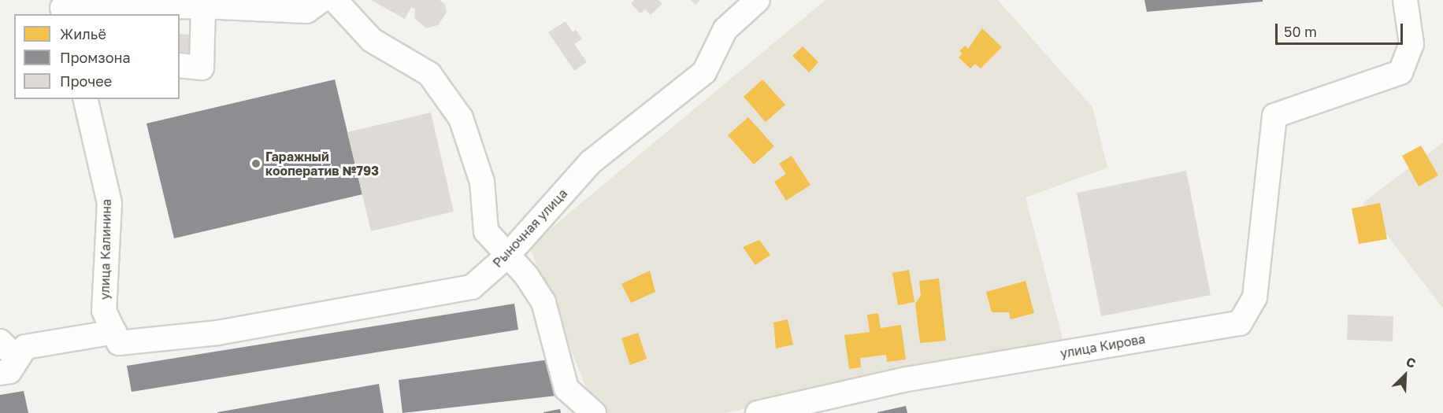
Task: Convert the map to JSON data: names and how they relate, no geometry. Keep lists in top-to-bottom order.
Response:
{
  "streets": {
    "street": ["Рыночная улица", "улица Калинина", "улица Кирова"]
  },
  "crossings": [
    ["Рыночная улица", "улица Калинина"]
  ],
  "places": ["Гаражный кооператив №793"],
  "legend": ["Жильё", "Промзона", "Прочее"],
  "scale_bar": "50 m",
  "north": "top right"
}
